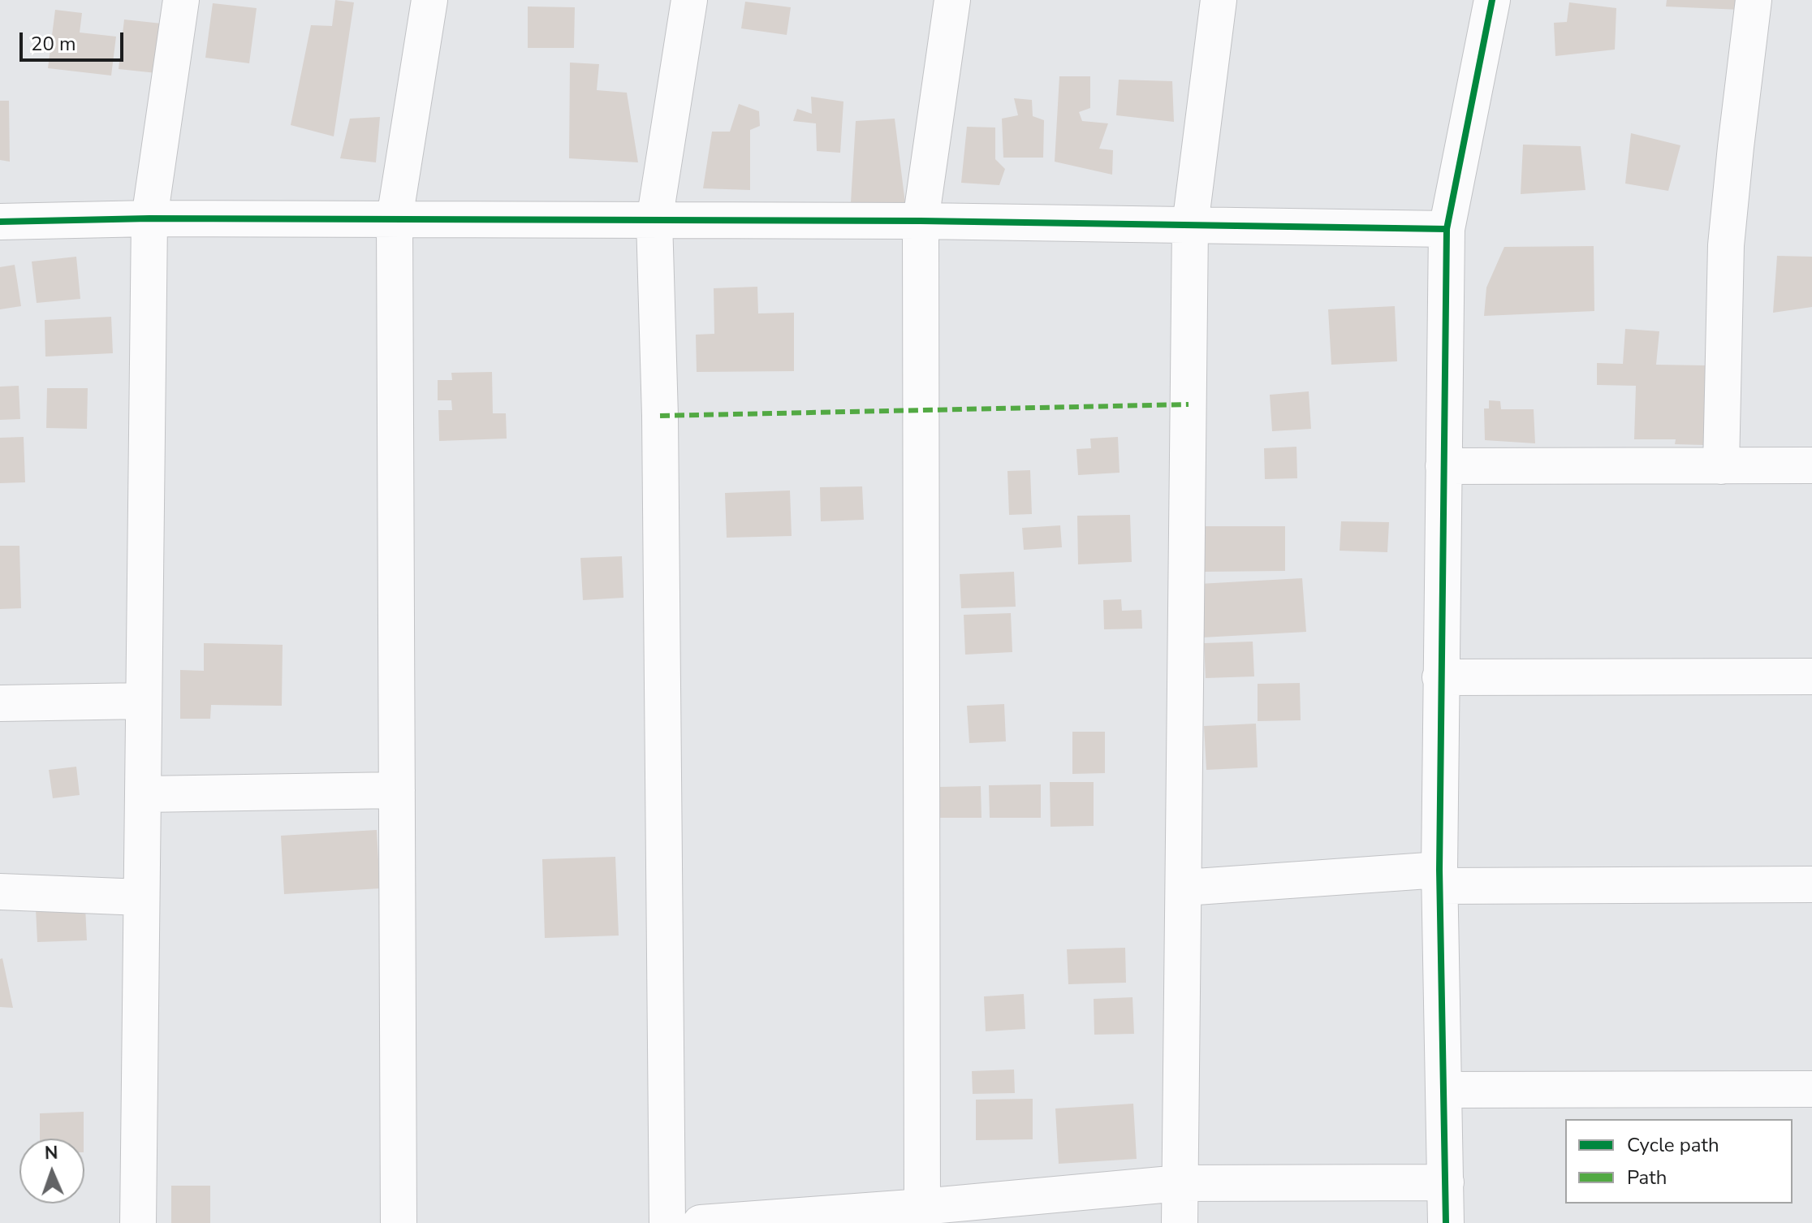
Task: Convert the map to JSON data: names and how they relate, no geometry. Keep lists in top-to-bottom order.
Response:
{
  "legend": ["Cycle path", "Path"],
  "scale_bar": "20 m",
  "north": "top"
}
